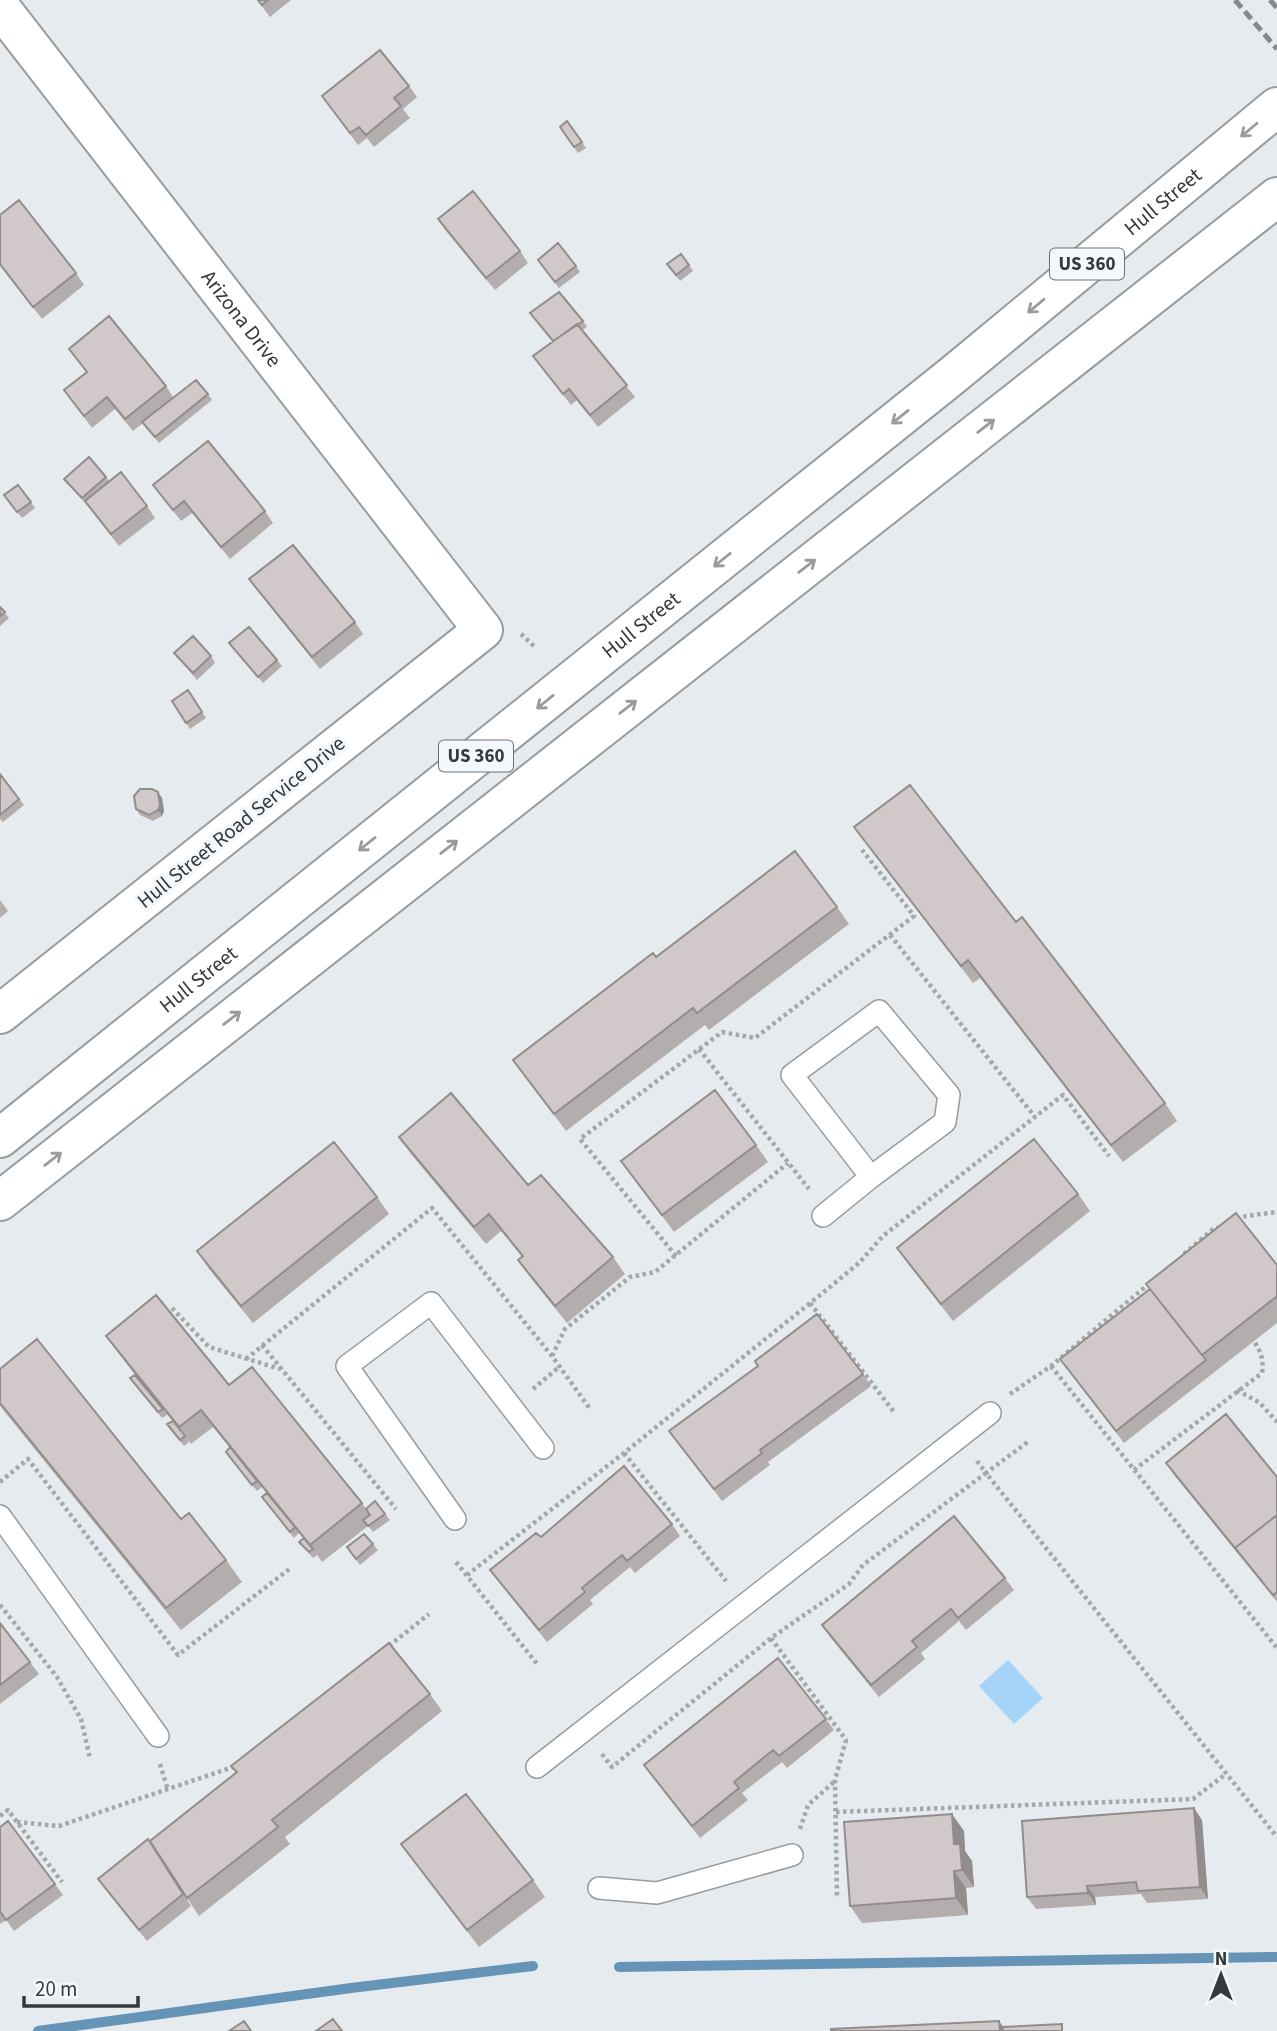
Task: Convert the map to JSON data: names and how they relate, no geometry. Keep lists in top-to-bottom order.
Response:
{
  "streets": {
    "main road": [
      "Hull Street",
      "US 360",
      "Arizona Drive",
      "Hull Street Road Service Drive"
    ]
  },
  "crossings": [
    ["Arizona Drive", "Hull Street Road Service Drive"]
  ],
  "scale_bar": "20 m",
  "north": "top"
}
